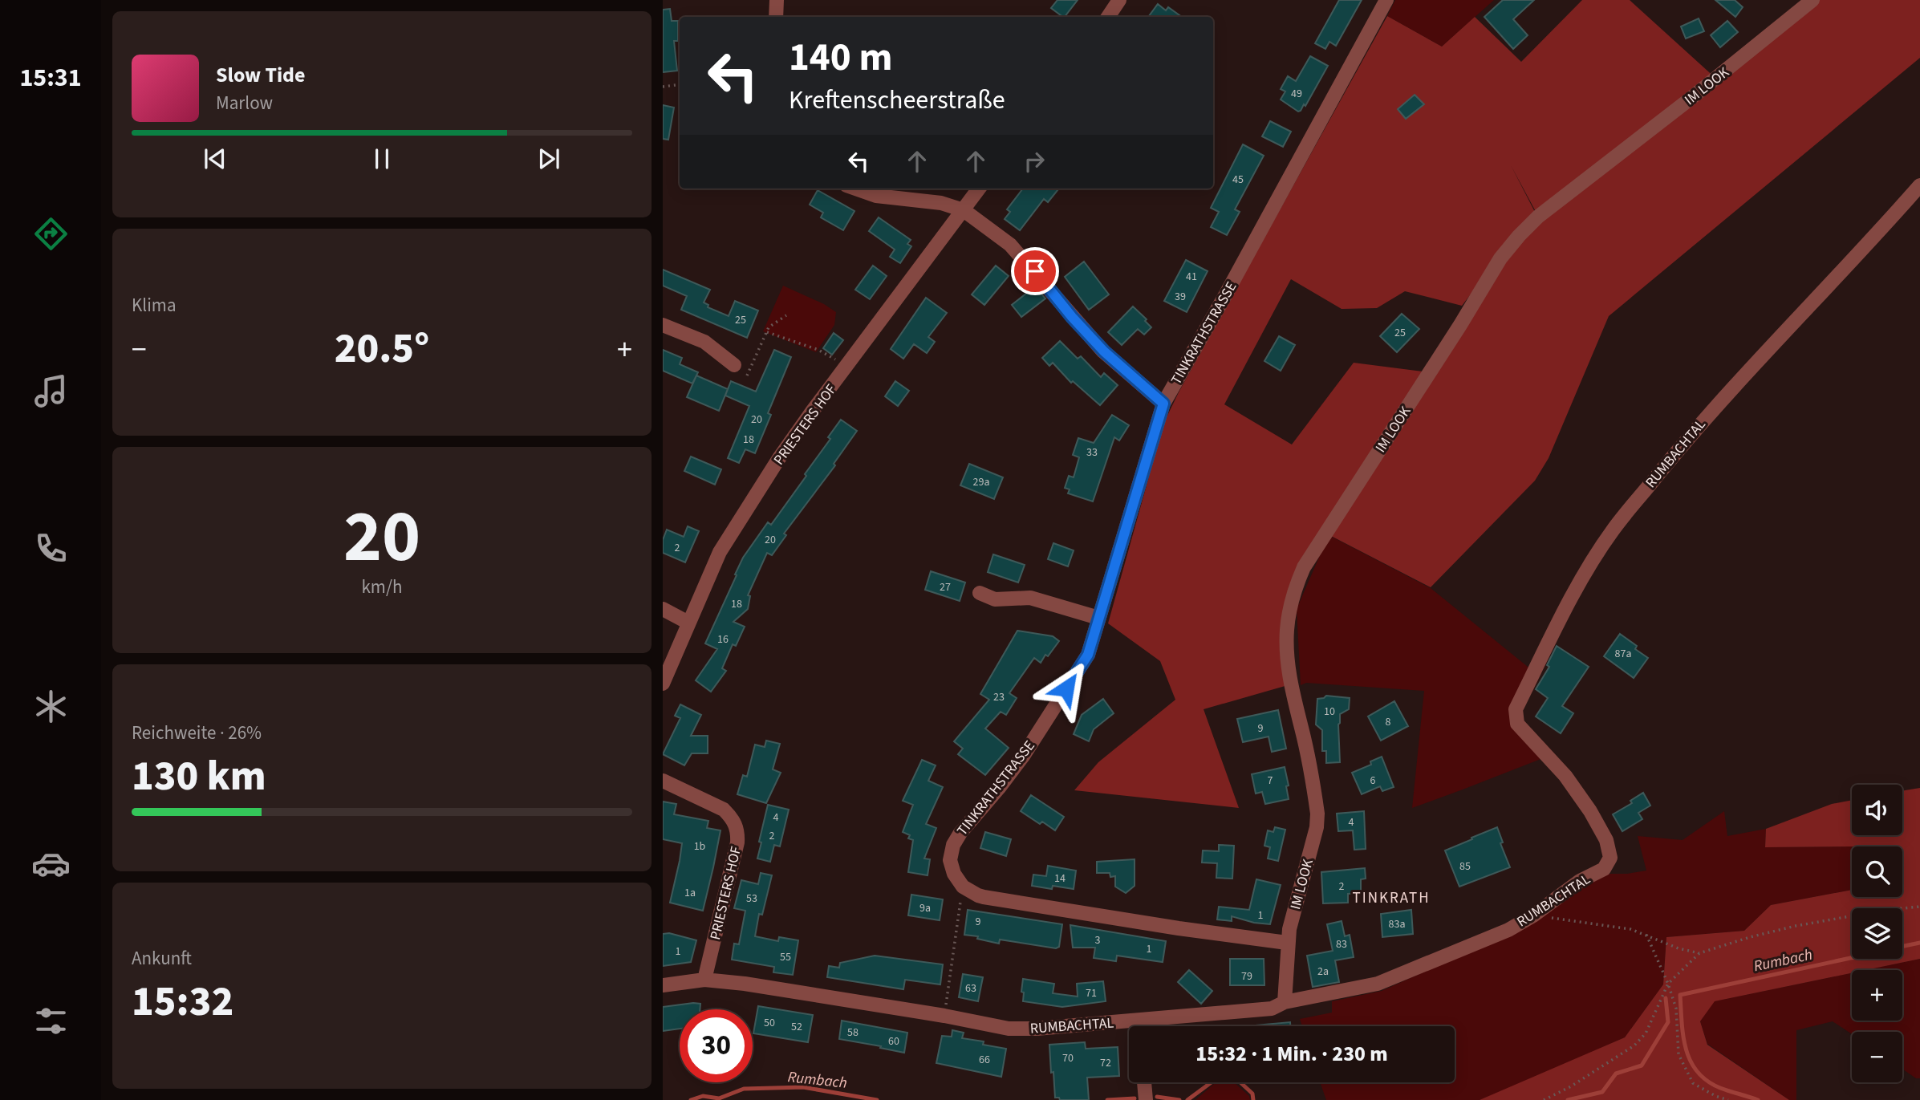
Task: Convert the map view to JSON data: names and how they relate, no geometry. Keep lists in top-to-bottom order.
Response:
{
  "streets": {
    "street": [
      "IM LOOK",
      "TINKRATHSTRASSE",
      "PRIESTERS HOF",
      "RUMBACHTAL"
    ]
  },
  "crossings": [
    ["IM LOOK", "RUMBACHTAL"],
    ["PRIESTERS HOF", "RUMBACHTAL"]
  ],
  "districts": ["TINKRATH"],
  "water": ["Rumbach"],
  "house_numbers": [
    "49",
    "45",
    "41",
    "39",
    "25",
    "25",
    "20",
    "18",
    "33",
    "29a",
    "20",
    "2",
    "27",
    "18",
    "16",
    "87a",
    "23",
    "10",
    "8",
    "9",
    "7",
    "6",
    "4",
    "4",
    "2",
    "1b",
    "85",
    "14",
    "2",
    "1a",
    "53",
    "9a",
    "1",
    "9",
    "83a",
    "3",
    "83",
    "1",
    "1",
    "55",
    "2a",
    "79",
    "63",
    "71",
    "50",
    "52",
    "58",
    "60",
    "70",
    "66",
    "72"
  ],
  "page": {
    "tabs": "15:31",
    "turn": ["140 m", "Kreftenscheerstraße"],
    "song": ["Slow Tide", "Marlow"],
    "tile": [
      "Klima",
      ["20", "km/h"],
      ["Reichweite · 26%", "130 km"],
      ["Ankunft", "15:32"]
    ],
    "heat": ["−", "20.5°", "+"],
    "map_buttons": ["+", "−"],
    "limit": "30",
    "trip": "15:32 · 1 Min. · 230 m"
  }
}
